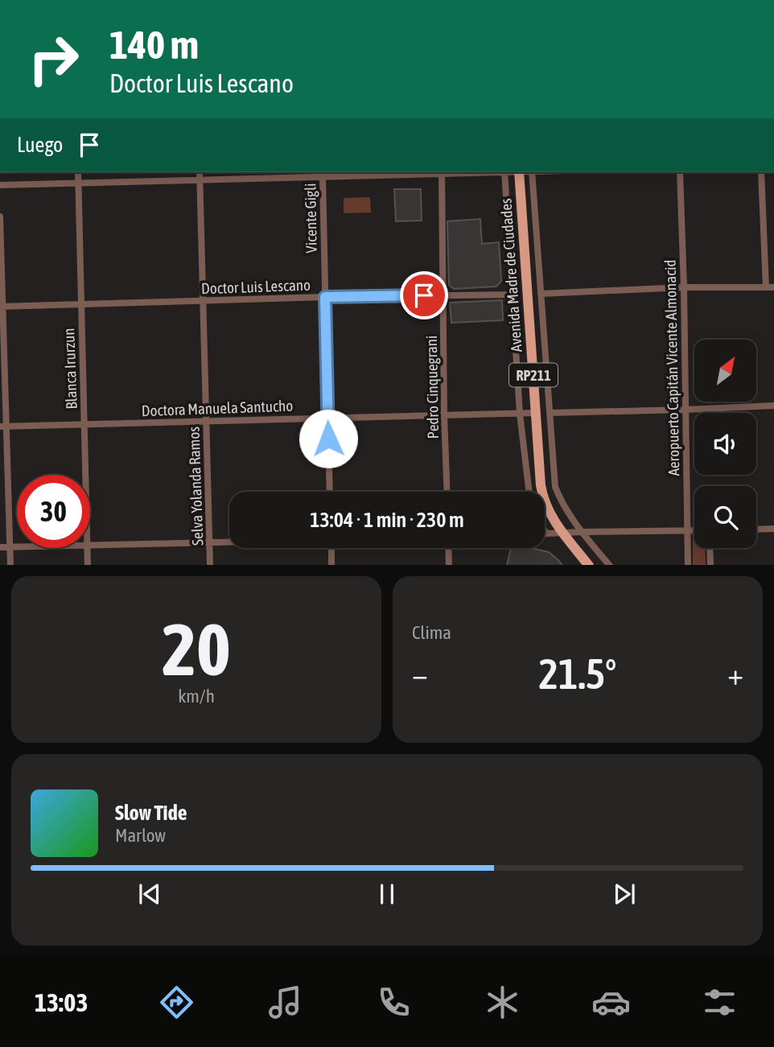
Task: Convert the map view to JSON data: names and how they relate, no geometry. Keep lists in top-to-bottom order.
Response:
{
  "streets": {
    "main road": ["Avenida Madre de Ciudades", "RP211"],
    "street": [
      "Vicente Gigli",
      "Doctor Luis Lescano",
      "Aeropuerto Capitán Vicente Almonacid",
      "Blanca Irurzun",
      "Pedro Cinquegrani",
      "Doctora Manuela Santucho",
      "Selva Yolanda Ramos"
    ]
  },
  "crossings": [
    ["Vicente Gigli", "Doctor Luis Lescano"],
    ["Vicente Gigli", "Doctora Manuela Santucho"],
    ["Avenida Madre de Ciudades", "Doctora Manuela Santucho"],
    ["Doctor Luis Lescano", "Blanca Irurzun"],
    ["Doctor Luis Lescano", "Pedro Cinquegrani"],
    ["Doctor Luis Lescano", "Selva Yolanda Ramos"],
    ["Blanca Irurzun", "Doctora Manuela Santucho"],
    ["Pedro Cinquegrani", "Doctora Manuela Santucho"],
    ["Doctora Manuela Santucho", "Selva Yolanda Ramos"]
  ],
  "north": "top right",
  "page": {
    "turn": ["140 m", "Doctor Luis Lescano"],
    "then": "Luego",
    "limit": "30",
    "trip": "13:04 · 1 min · 230 m",
    "tile": [
      ["20", "km/h"],
      "Clima"
    ],
    "heat": ["−", "21.5°", "+"],
    "song": ["Slow Tide", "Marlow"],
    "tabs": "13:03"
  }
}
